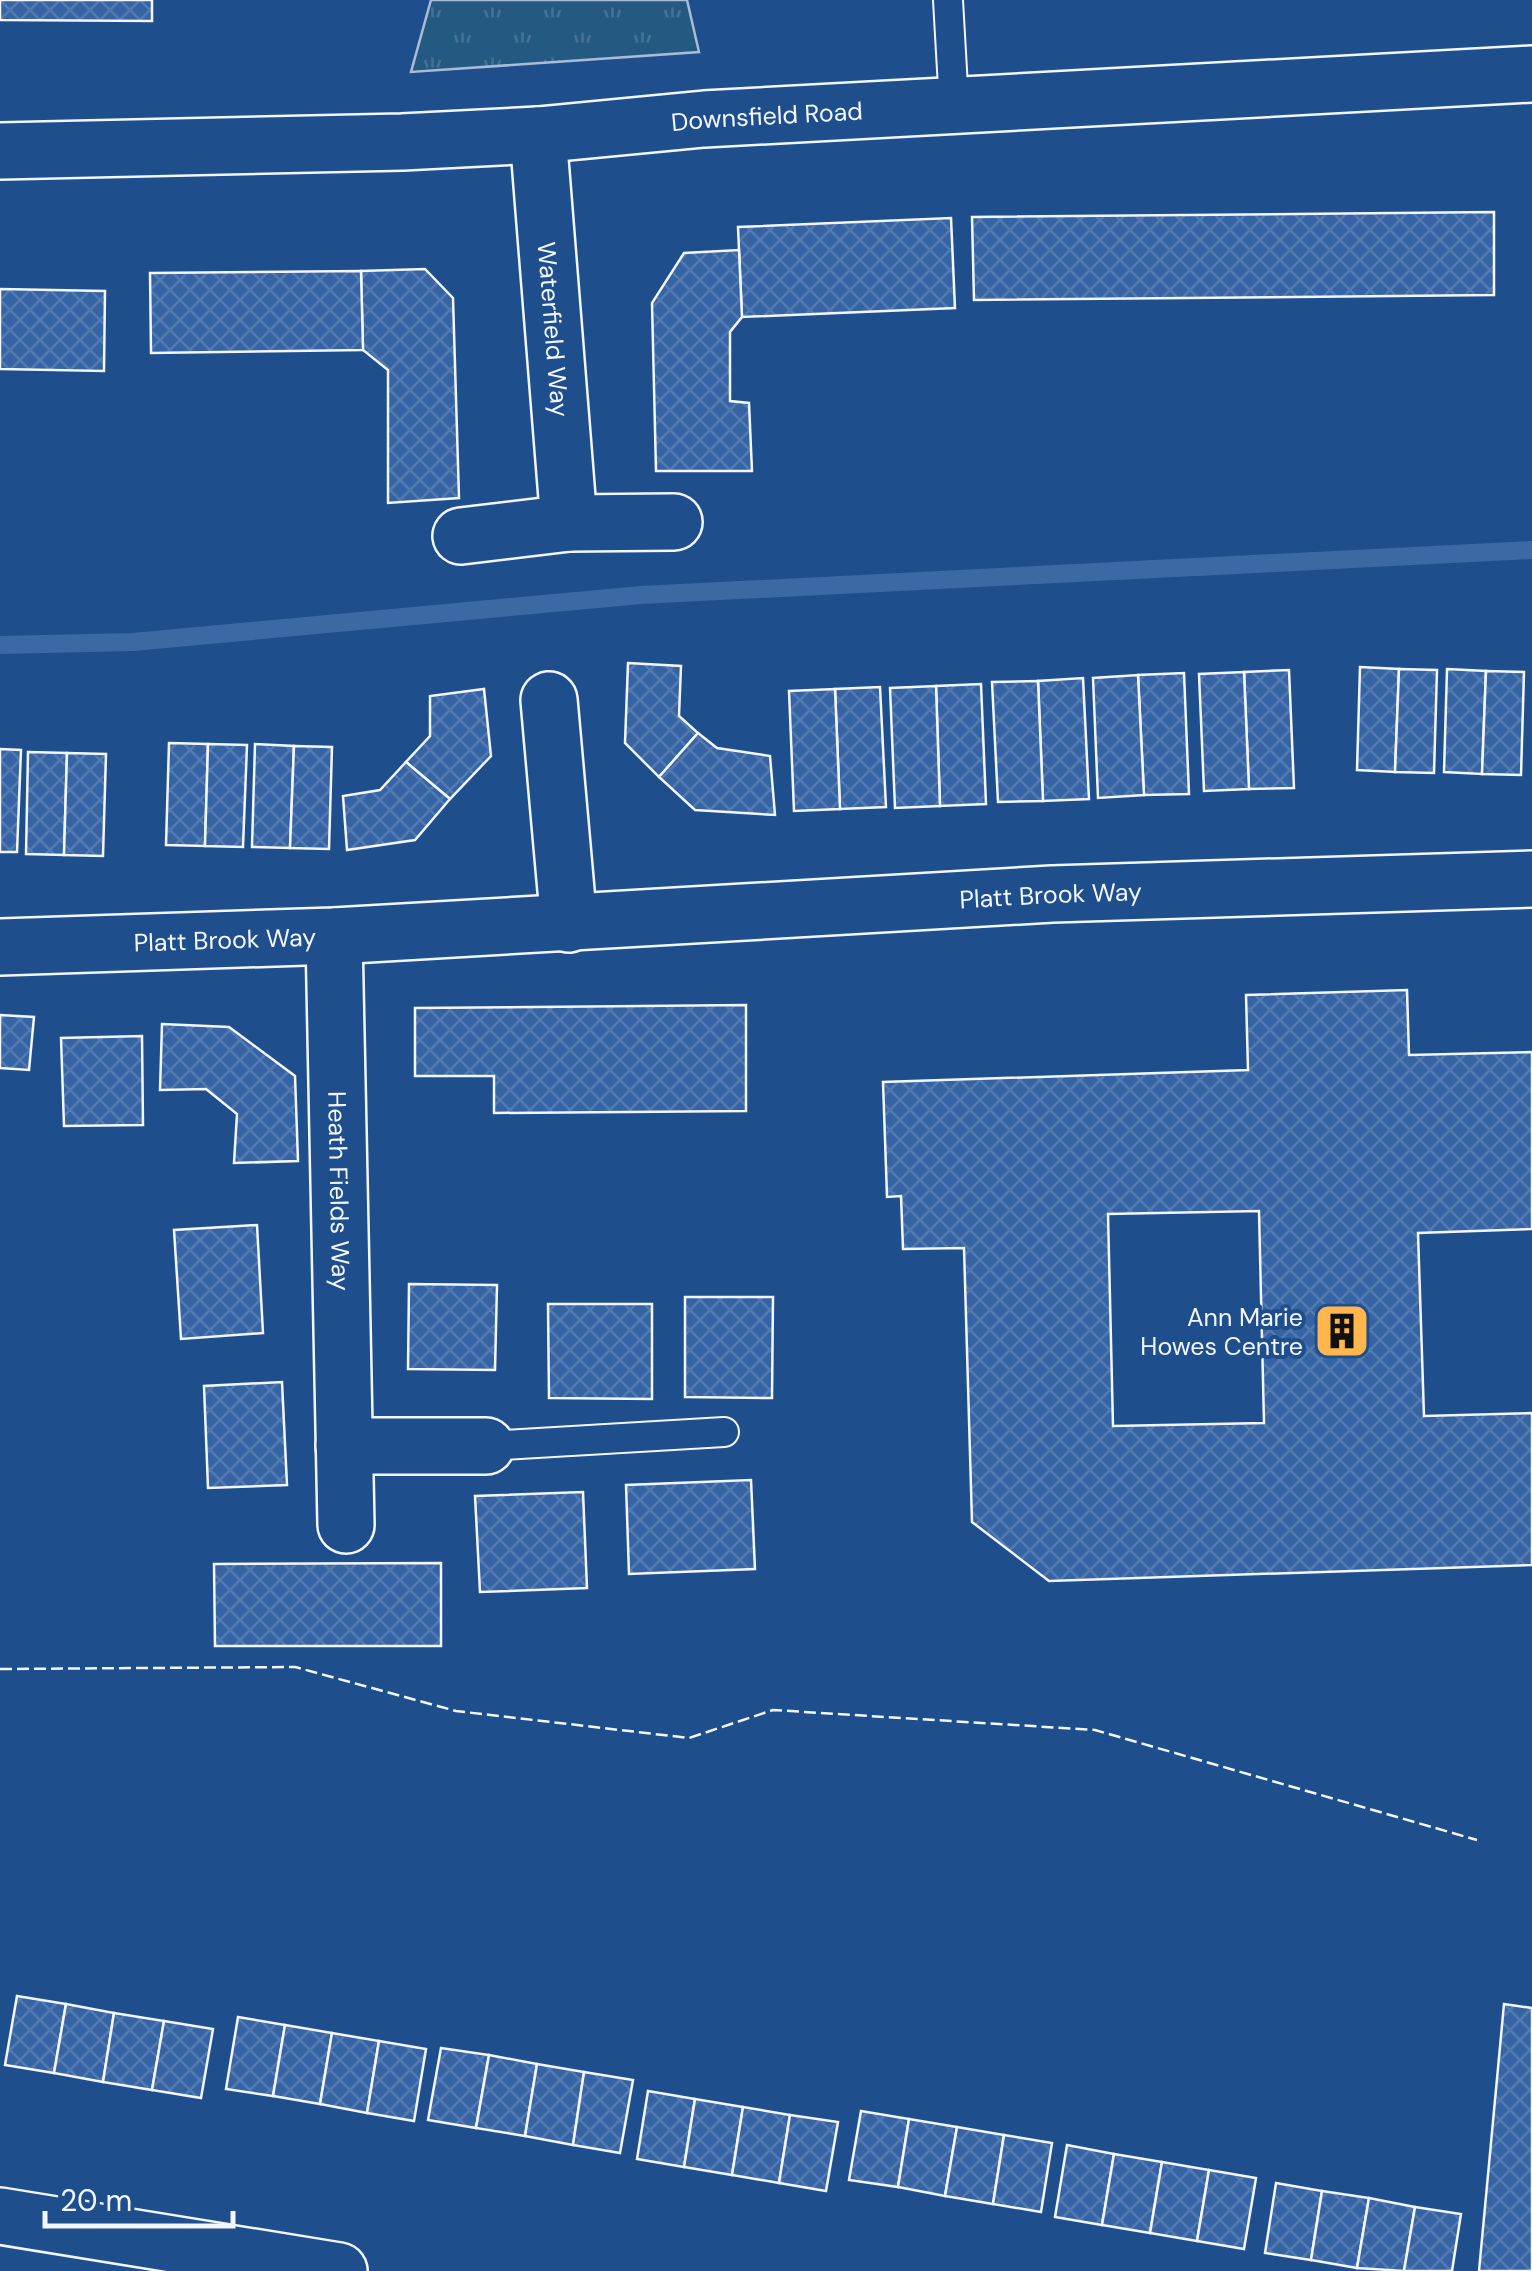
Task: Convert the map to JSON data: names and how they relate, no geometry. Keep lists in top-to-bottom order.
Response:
{
  "streets": {
    "street": [
      "Downsfield Road",
      "Waterfield Way",
      "Platt Brook Way",
      "Heath Fields Way"
    ]
  },
  "crossings": [
    ["Downsfield Road", "Waterfield Way"],
    ["Platt Brook Way", "Heath Fields Way"]
  ],
  "places": {
    "building": ["Ann Marie Howes Centre"]
  },
  "scale_bar": "20 m"
}
